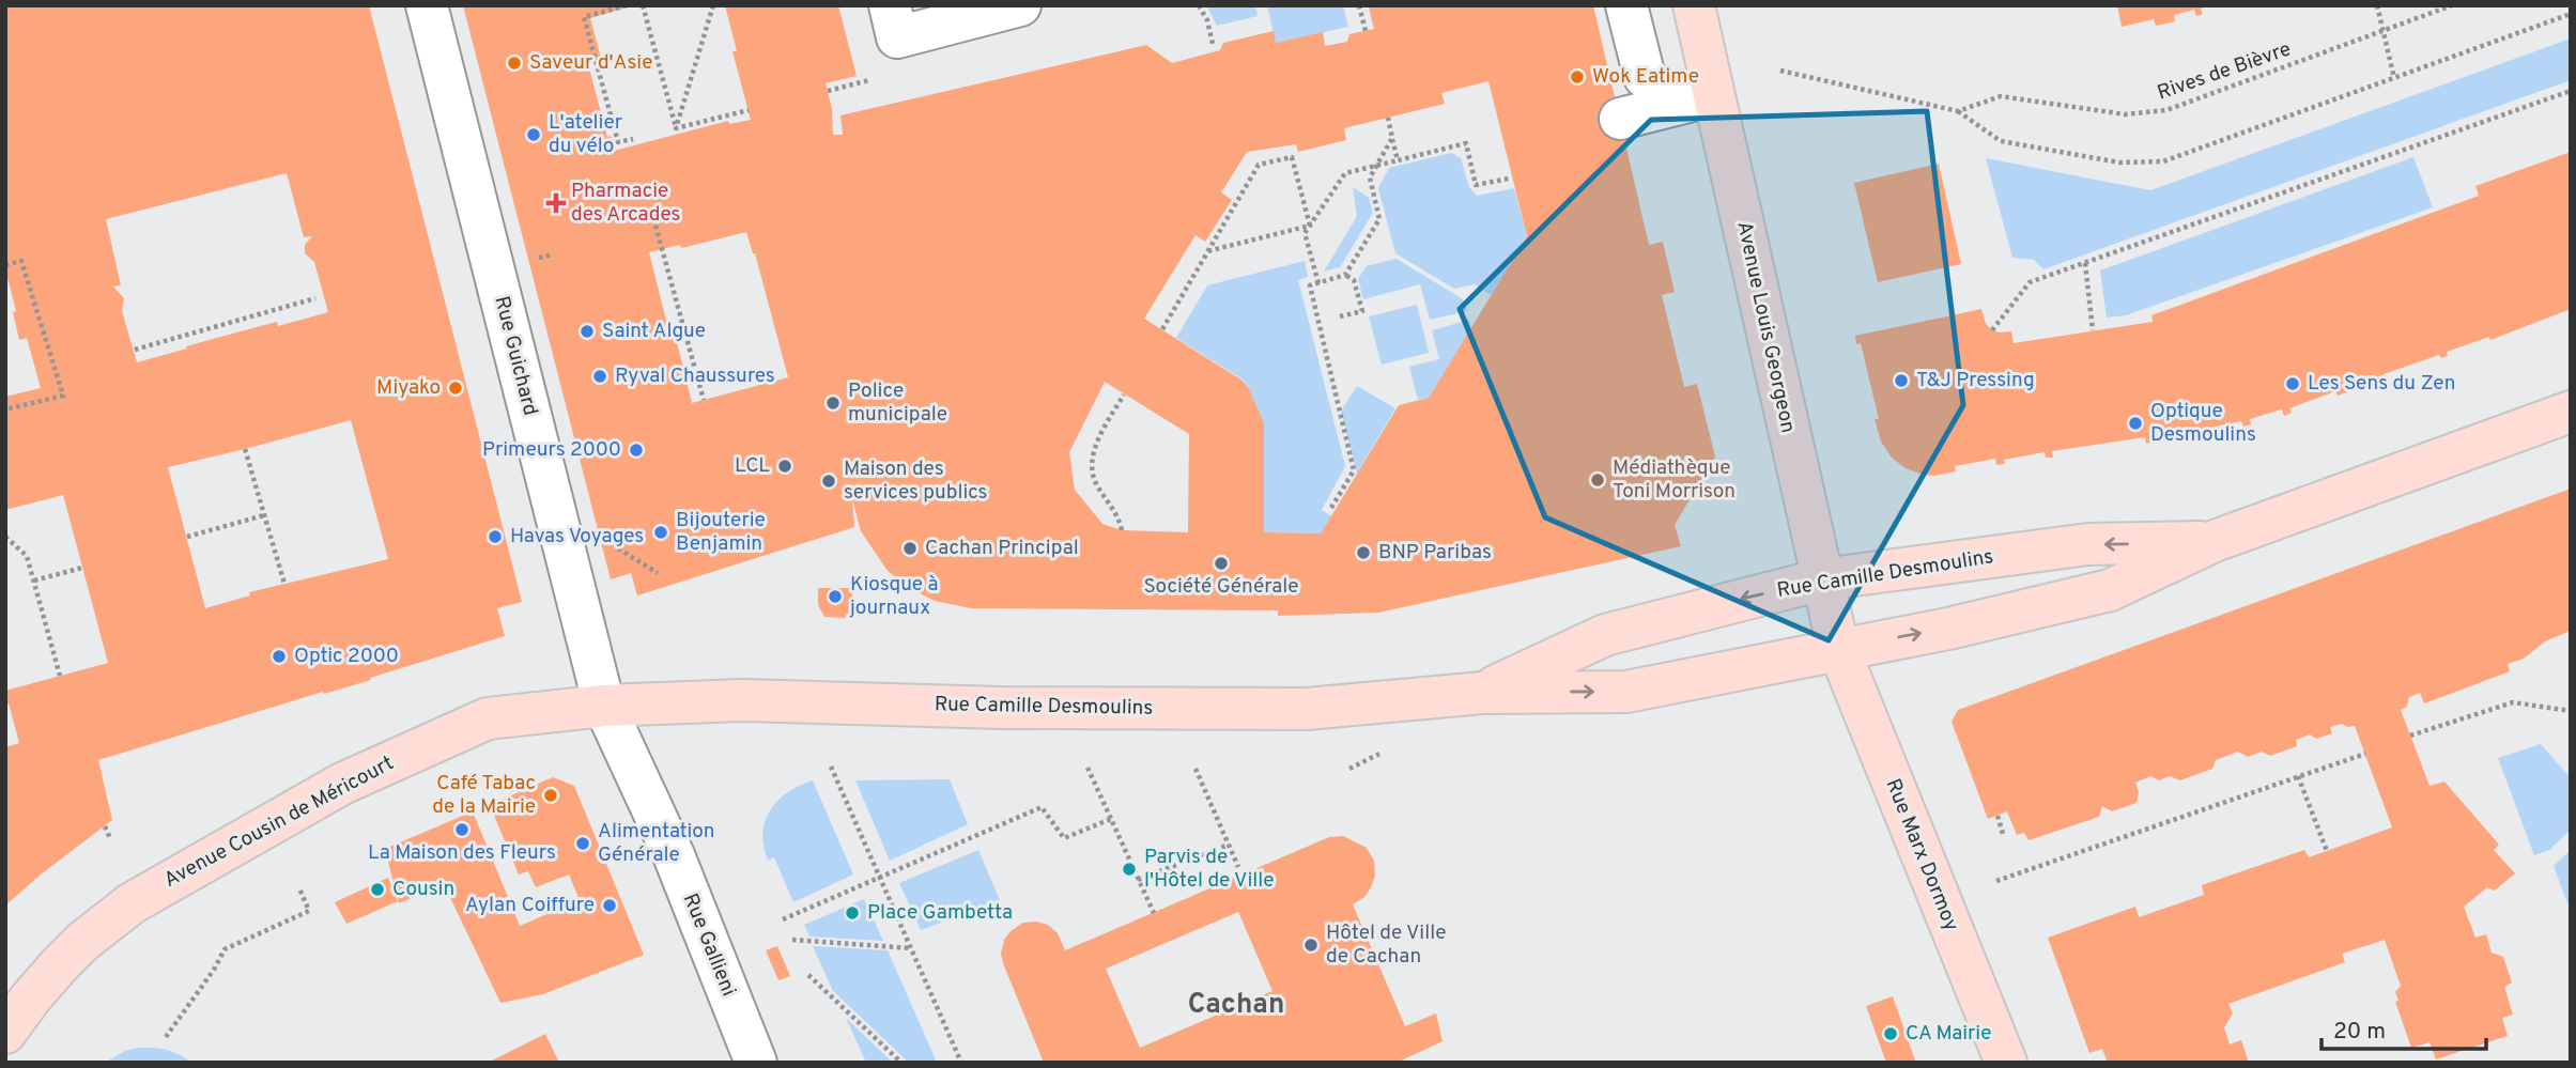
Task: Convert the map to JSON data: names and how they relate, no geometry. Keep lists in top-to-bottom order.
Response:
{
  "streets": {
    "main road": [
      "Avenue Louis Georgeon",
      "Rue Camille Desmoulins",
      "Avenue Cousin de Méricourt",
      "Rue Marx Dormoy"
    ],
    "street": ["Rue Guichard", "Rue Gallieni"],
    "path": ["Rives de Bièvre"]
  },
  "crossings": [
    ["Avenue Louis Georgeon", "Rue Camille Desmoulins"],
    ["Avenue Louis Georgeon", "Rue Marx Dormoy"],
    ["Rue Guichard", "Rue Camille Desmoulins"],
    ["Rue Guichard", "Avenue Cousin de Méricourt"],
    ["Rue Guichard", "Rue Gallieni"],
    ["Rue Camille Desmoulins", "Avenue Cousin de Méricourt"],
    ["Rue Camille Desmoulins", "Rue Marx Dormoy"],
    ["Rue Camille Desmoulins", "Rue Gallieni"],
    ["Avenue Cousin de Méricourt", "Rue Gallieni"]
  ],
  "districts": ["Cachan"],
  "places": {
    "other": [
      "Saveur d'Asie",
      "Wok Eatime",
      "L'atelier du vélo",
      "Saint Algue",
      "Ryval Chaussures",
      "T&J Pressing",
      "Les Sens du Zen",
      "Miyako",
      "Police municipale",
      "Optique Desmoulins",
      "Primeurs 2000",
      "LCL",
      "Médiathèque Toni Morrison",
      "Maison des services publics",
      "Bijouterie Benjamin",
      "Havas Voyages",
      "Cachan Principal",
      "BNP Paribas",
      "Société Générale",
      "Kiosque à journaux",
      "Optic 2000",
      "Café Tabac de la Mairie",
      "La Maison des Fleurs",
      "Alimentation Générale",
      "Parvis de l'Hôtel de Ville",
      "Cousin",
      "Aylan Coiffure",
      "Place Gambetta",
      "Hôtel de Ville de Cachan",
      "CA Mairie"
    ],
    "health": ["Pharmacie des Arcades"]
  },
  "scale_bar": "20 m"
}
